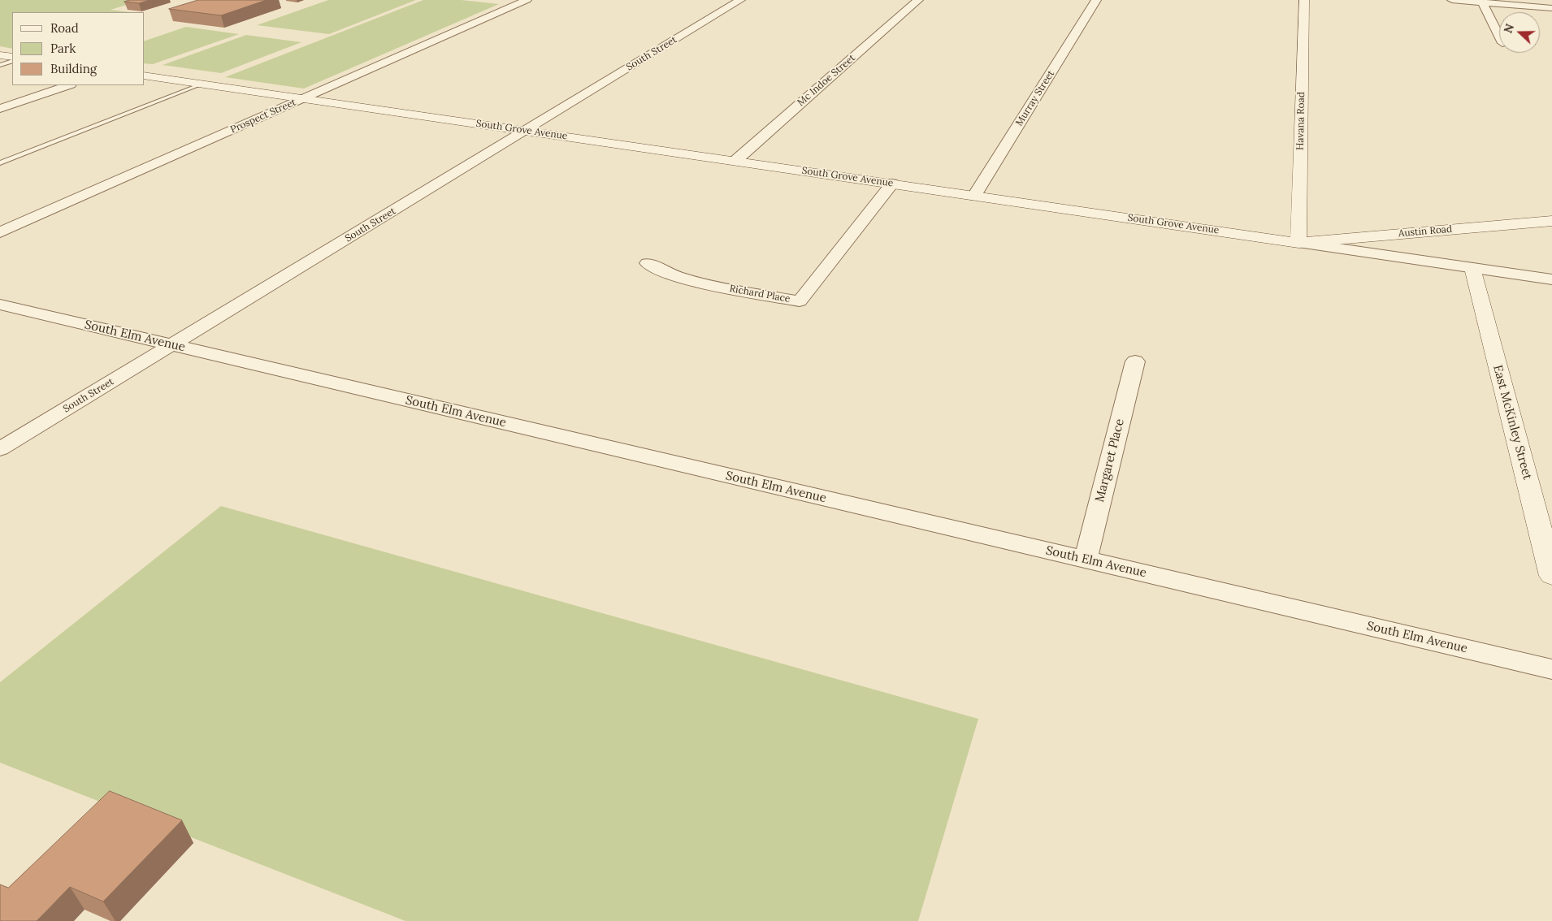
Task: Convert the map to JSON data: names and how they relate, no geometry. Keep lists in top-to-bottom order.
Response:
{
  "streets": {
    "street": [
      "South Street",
      "Mc Indoe Street",
      "Murray Street",
      "Prospect Street",
      "Havana Road",
      "South Grove Avenue",
      "Austin Road",
      "Richard Place",
      "South Elm Avenue",
      "East McKinley Street",
      "Margaret Place"
    ]
  },
  "crossings": [
    ["South Street", "South Grove Avenue"],
    ["South Street", "South Elm Avenue"],
    ["Mc Indoe Street", "South Grove Avenue"],
    ["Murray Street", "South Grove Avenue"],
    ["Prospect Street", "South Grove Avenue"],
    ["Havana Road", "South Grove Avenue"],
    ["Havana Road", "Austin Road"],
    ["South Grove Avenue", "Austin Road"],
    ["South Grove Avenue", "Richard Place"],
    ["South Grove Avenue", "East McKinley Street"],
    ["South Elm Avenue", "Margaret Place"]
  ],
  "legend": ["Road", "Park", "Building"],
  "north": "left"
}
